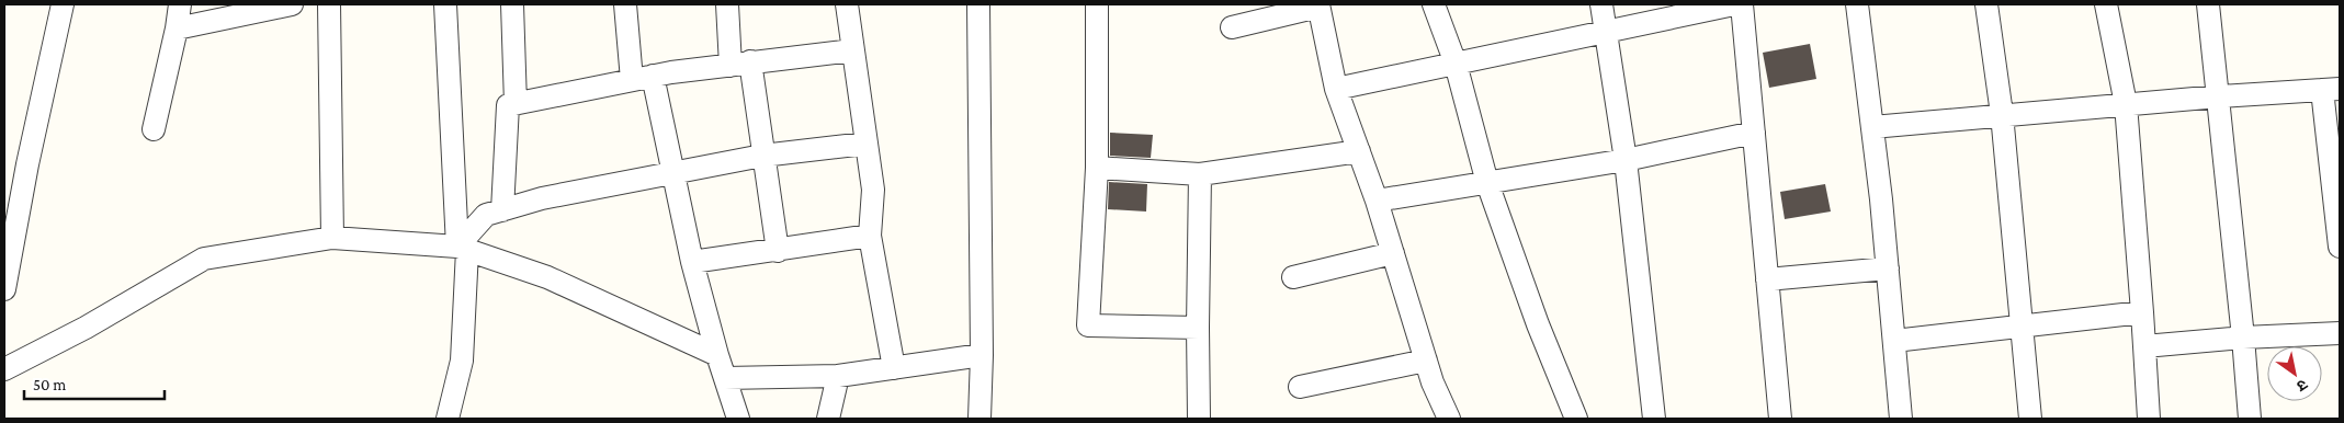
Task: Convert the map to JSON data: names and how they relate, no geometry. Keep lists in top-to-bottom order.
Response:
{
  "scale_bar": "50 m",
  "north": "bottom right"
}
